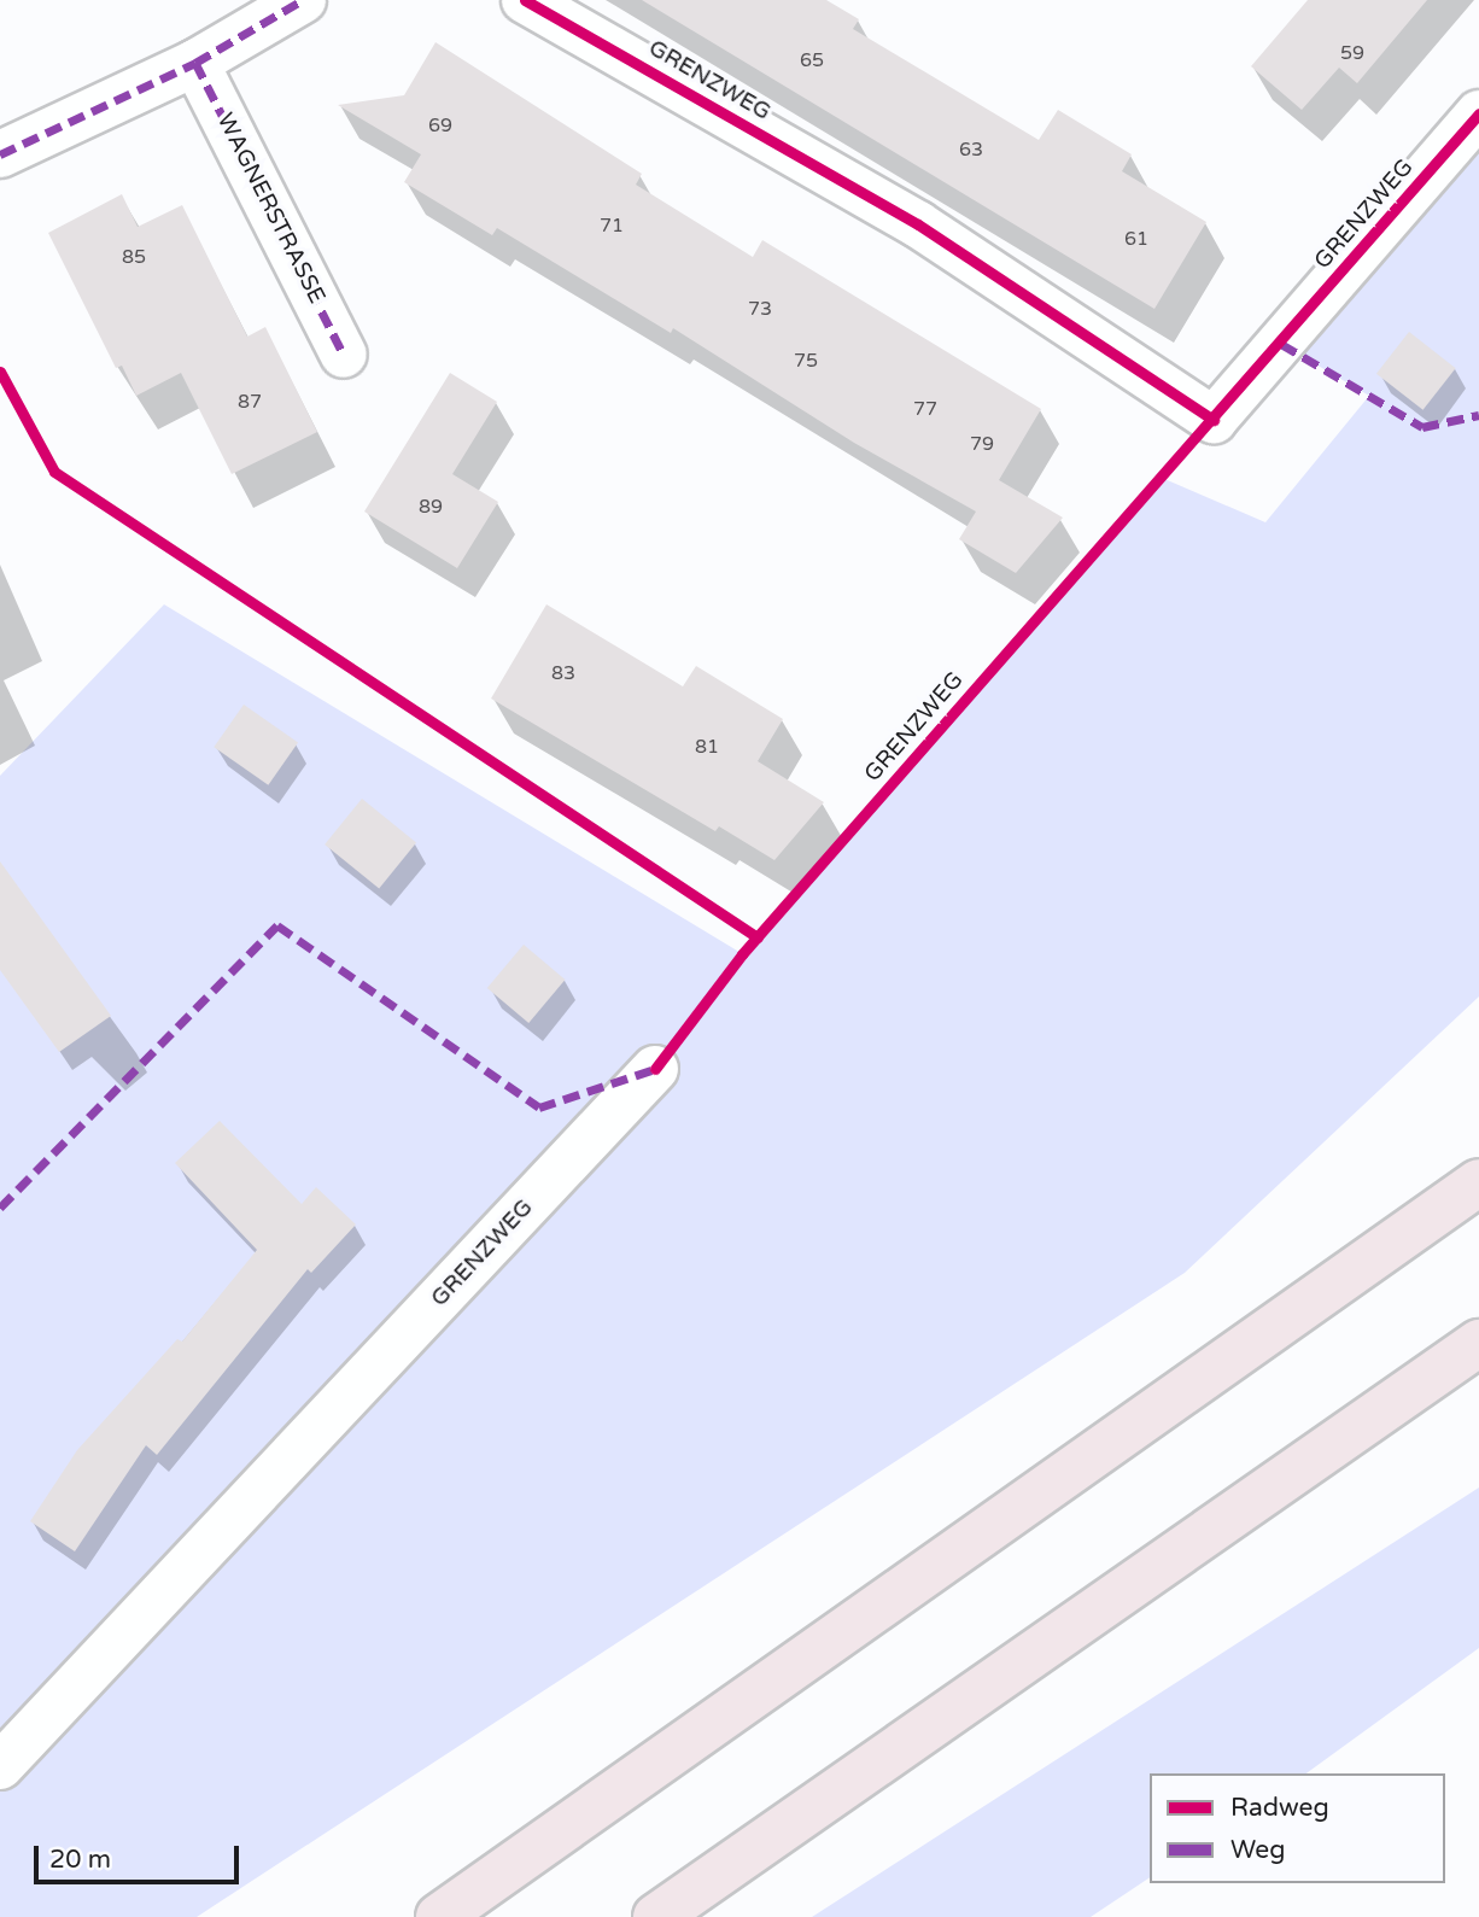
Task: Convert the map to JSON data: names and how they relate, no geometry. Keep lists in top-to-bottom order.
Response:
{
  "streets": {
    "street": ["GRENZWEG", "WAGNERSTRASSE"]
  },
  "house_numbers": [
    "59",
    "65",
    "69",
    "63",
    "71",
    "61",
    "85",
    "73",
    "75",
    "87",
    "77",
    "79",
    "89",
    "83",
    "81"
  ],
  "legend": ["Radweg", "Weg"],
  "scale_bar": "20 m"
}
